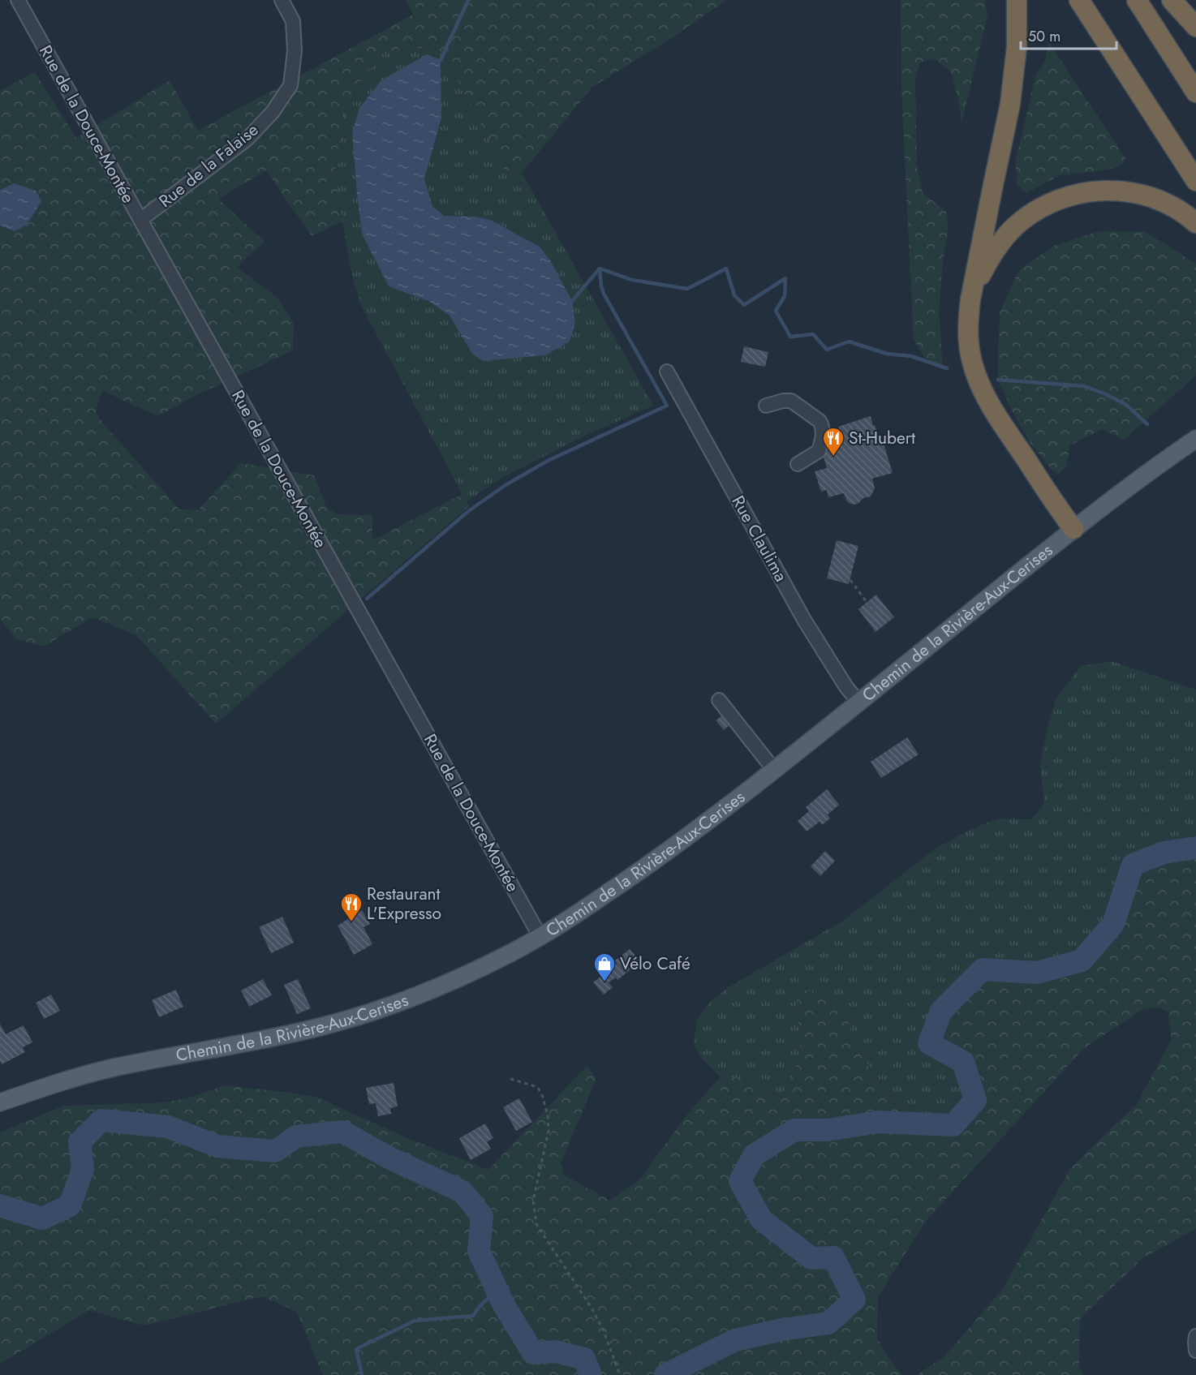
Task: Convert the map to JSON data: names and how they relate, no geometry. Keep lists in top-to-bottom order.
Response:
{
  "streets": {
    "main road": ["Chemin de la Rivière-Aux-Cerises"],
    "street": ["Rue de la Douce-Montée", "Rue de la Falaise", "Rue Claulima"]
  },
  "crossings": [
    ["Rue de la Douce-Montée", "Rue de la Falaise"],
    ["Rue de la Douce-Montée", "Chemin de la Rivière-Aux-Cerises"],
    ["Rue Claulima", "Chemin de la Rivière-Aux-Cerises"]
  ],
  "places": {
    "restaurant": ["St-Hubert", "Restaurant L'Expresso"],
    "shop": ["Vélo Café"]
  },
  "scale_bar": "50 m"
}
